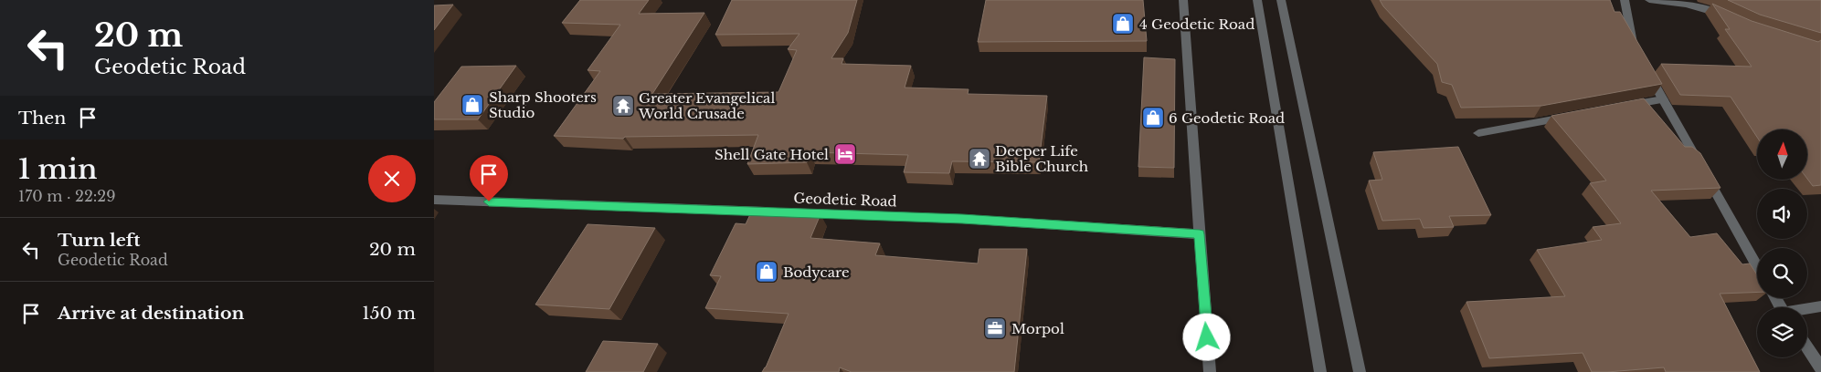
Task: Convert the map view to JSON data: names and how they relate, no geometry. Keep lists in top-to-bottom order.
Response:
{
  "streets": {
    "street": ["Geodetic Road"]
  },
  "places": {
    "shop": [
      "4 Geodetic Road",
      "Sharp Shooters Studio",
      "6 Geodetic Road",
      "Bodycare"
    ],
    "temple": ["Greater Evangelical World Crusade", "Deeper Life Bible Church"],
    "hotel": ["Shell Gate Hotel"],
    "office": ["Morpol"]
  },
  "north": "top",
  "page": {
    "turn": ["20 m", "Geodetic Road"],
    "then": "Then",
    "heading": ["1 min", "170 m · 22:29"],
    "list": [
      {
        "name": "Turn left",
        "note": "Geodetic Road",
        "value": "20 m"
      },
      {
        "name": "Arrive at destination",
        "value": "150 m"
      }
    ]
  }
}
